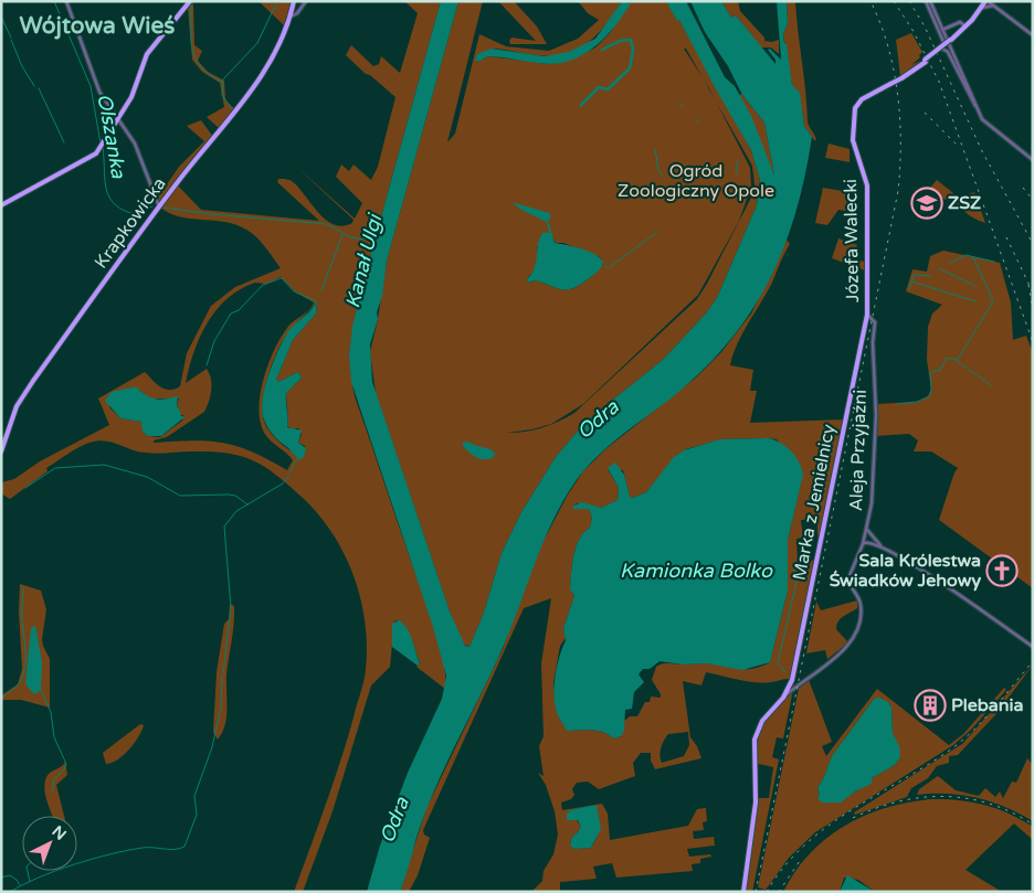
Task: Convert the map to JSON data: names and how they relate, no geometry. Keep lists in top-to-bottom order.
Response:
{
  "streets": {
    "main road": [
      "Krapkowicka",
      "Józefa Walecki",
      "Aleja Przyjaźni",
      "Marka z Jemielnicy"
    ]
  },
  "crossings": [
    ["Józefa Walecki", "Aleja Przyjaźni"],
    ["Józefa Walecki", "Marka z Jemielnicy"],
    ["Aleja Przyjaźni", "Marka z Jemielnicy"]
  ],
  "districts": ["Wójtowa Wieś"],
  "water": [
    "Olszanka",
    "Kanał Ulgi",
    "Odra",
    "Kamionka Bolko"
  ],
  "parks": ["Ogród Zoologiczny Opole"],
  "places": {
    "school or university": ["ZSZ"],
    "church": ["Sala Królestwa Świadków Jehowy"],
    "building": ["Plebania"]
  },
  "north": "top right"
}
